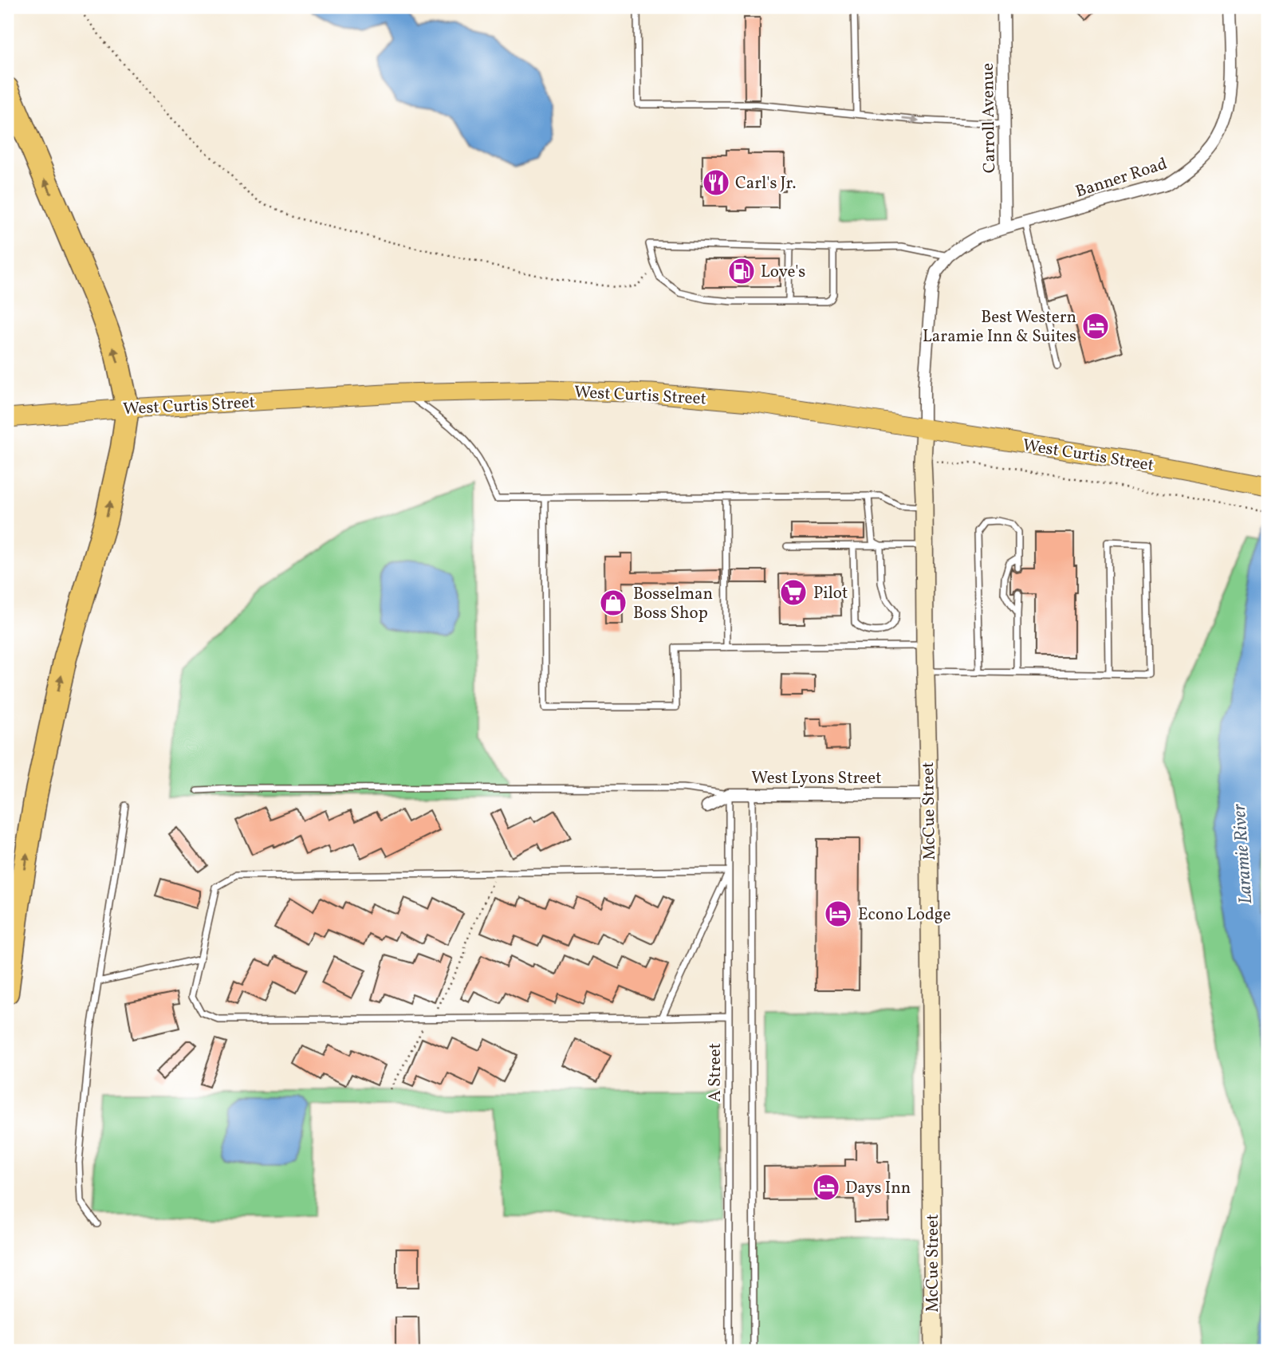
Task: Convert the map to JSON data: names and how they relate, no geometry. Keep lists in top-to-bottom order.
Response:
{
  "streets": {
    "main road": ["West Curtis Street", "McCue Street"],
    "street": ["Carroll Avenue", "Banner Road", "West Lyons Street"],
    "lane": ["A Street"]
  },
  "crossings": [
    ["Carroll Avenue", "Banner Road"],
    ["Banner Road", "McCue Street"],
    ["West Curtis Street", "McCue Street"],
    ["West Lyons Street", "McCue Street"],
    ["West Lyons Street", "A Street"]
  ],
  "water": ["Laramie River"],
  "places": {
    "restaurant": ["Carl's Jr."],
    "fuel station": ["Love's"],
    "hotel": ["Best Western Laramie Inn & Suites", "Econo Lodge", "Days Inn"],
    "supermarket": ["Pilot"],
    "shop": ["Bosselman Boss Shop"]
  }
}
